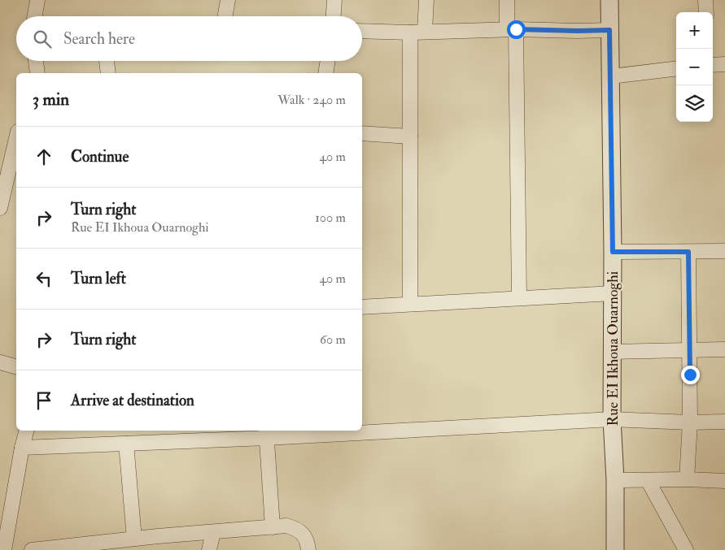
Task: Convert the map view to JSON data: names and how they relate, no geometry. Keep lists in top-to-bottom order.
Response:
{
  "streets": {
    "street": ["Rue EI Ikhoua Ouarnoghi"]
  },
  "page": {
    "map_buttons": ["+", "−"],
    "search": "Search here",
    "heading": ["3 min", "Walk · 240 m"],
    "list": [
      ["Continue", "40 m"],
      ["Turn right", "Rue EI Ikhoua Ouarnoghi", "100 m"],
      ["Turn left", "40 m"],
      ["Turn right", "60 m"],
      "Arrive at destination"
    ]
  }
}
